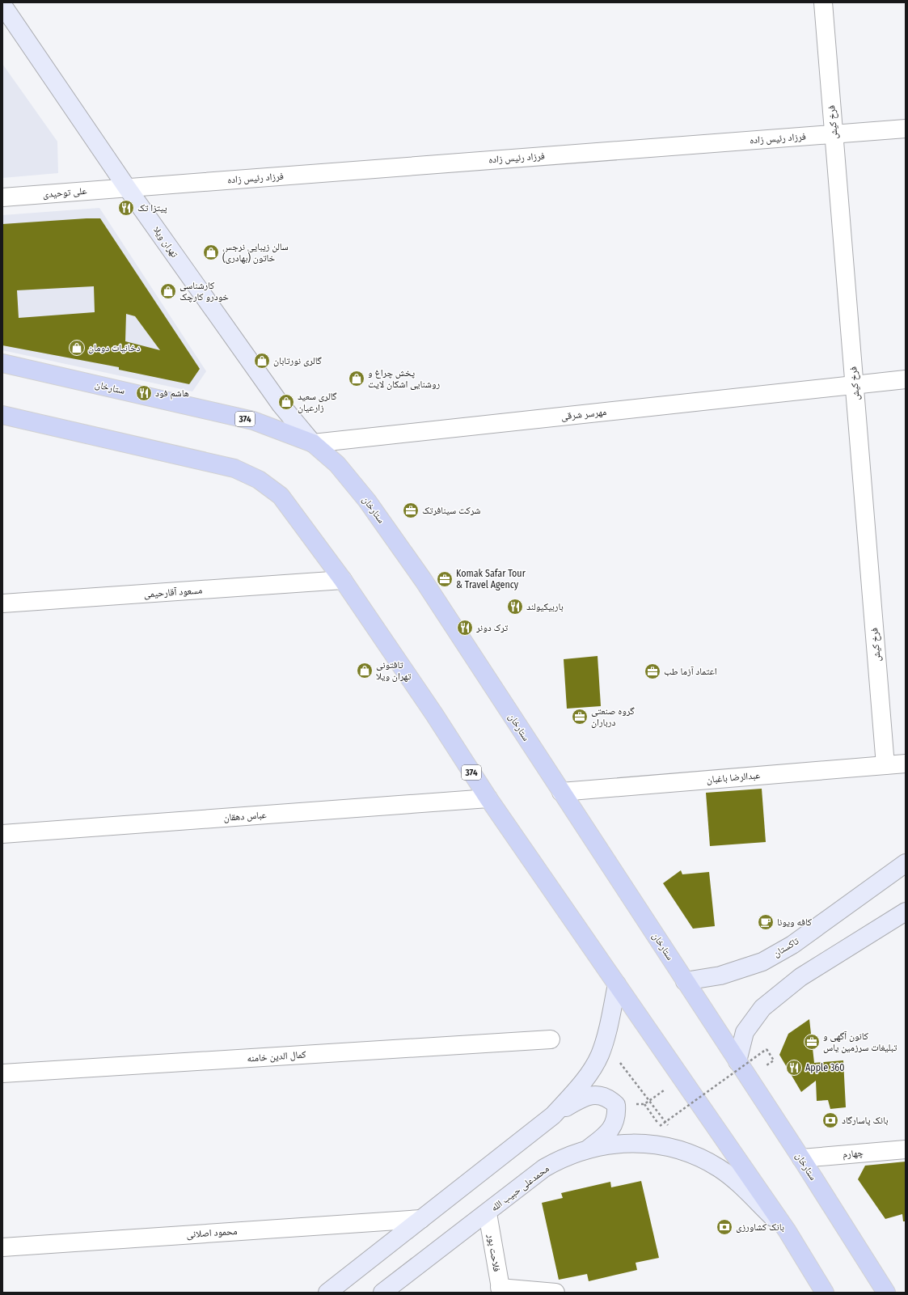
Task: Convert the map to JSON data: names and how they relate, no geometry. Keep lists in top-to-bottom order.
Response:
{
  "streets": {
    "main road": [
      "تهران ویلا",
      "ستارخان",
      "374",
      "تاکستان",
      "محمدعلی حبیب الله"
    ],
    "street": [
      "فرخ کیش",
      "فرزاد رئیس زاده",
      "علی توحیدی",
      "مهرسر شرقی",
      "مسعود آقارحیمی",
      "عبدالرضا باغبان",
      "عباس دهقان",
      "کمال الدین خامنه",
      "چهارم",
      "محمود اصلانی",
      "فلاحت پور"
    ]
  },
  "crossings": [
    ["فرخ کیش", "فرزاد رئیس زاده"],
    ["فرخ کیش", "مهرسر شرقی"],
    ["فرخ کیش", "عبدالرضا باغبان"],
    ["فرزاد رئیس زاده", "علی توحیدی"],
    ["فرزاد رئیس زاده", "تهران ویلا"],
    ["علی توحیدی", "تهران ویلا"],
    ["تهران ویلا", "ستارخان"],
    ["تهران ویلا", "مهرسر شرقی"],
    ["ستارخان", "مهرسر شرقی"],
    ["ستارخان", "عبدالرضا باغبان"],
    ["ستارخان", "تاکستان"],
    ["ستارخان", "چهارم"],
    ["374", "مسعود آقارحیمی"],
    ["374", "عباس دهقان"],
    ["374", "محمدعلی حبیب الله"],
    ["محمدعلی حبیب الله", "فلاحت پور"]
  ],
  "places": {
    "restaurant": [
      "پیتزا تک",
      "هاشم فود",
      "باربیکیولند",
      "ترک دونر",
      "Apple 360"
    ],
    "shop": [
      "سالن زیبایی نرجس خاتون (بهادری)",
      "کارشناسی خودرو کارچک",
      "دخانیات دومان",
      "گالری نورتابان",
      "پخش چراغ و روشنایی اشکان لایت",
      "گالری سعید زارعیان",
      "تافتونی تهران ویلا"
    ],
    "office": [
      "شرکت سینافرتک",
      "Komak Safar Tour & Travel Agency",
      "اعتماد آزما طب",
      "گروه صنعتی درباران",
      "کانون آگهی و تبلیغات سرزمین یاس"
    ],
    "cafe": ["کافه ویونا"],
    "bank": ["بانک پاسارگاد", "بانک کشاورزی"]
  }
}
